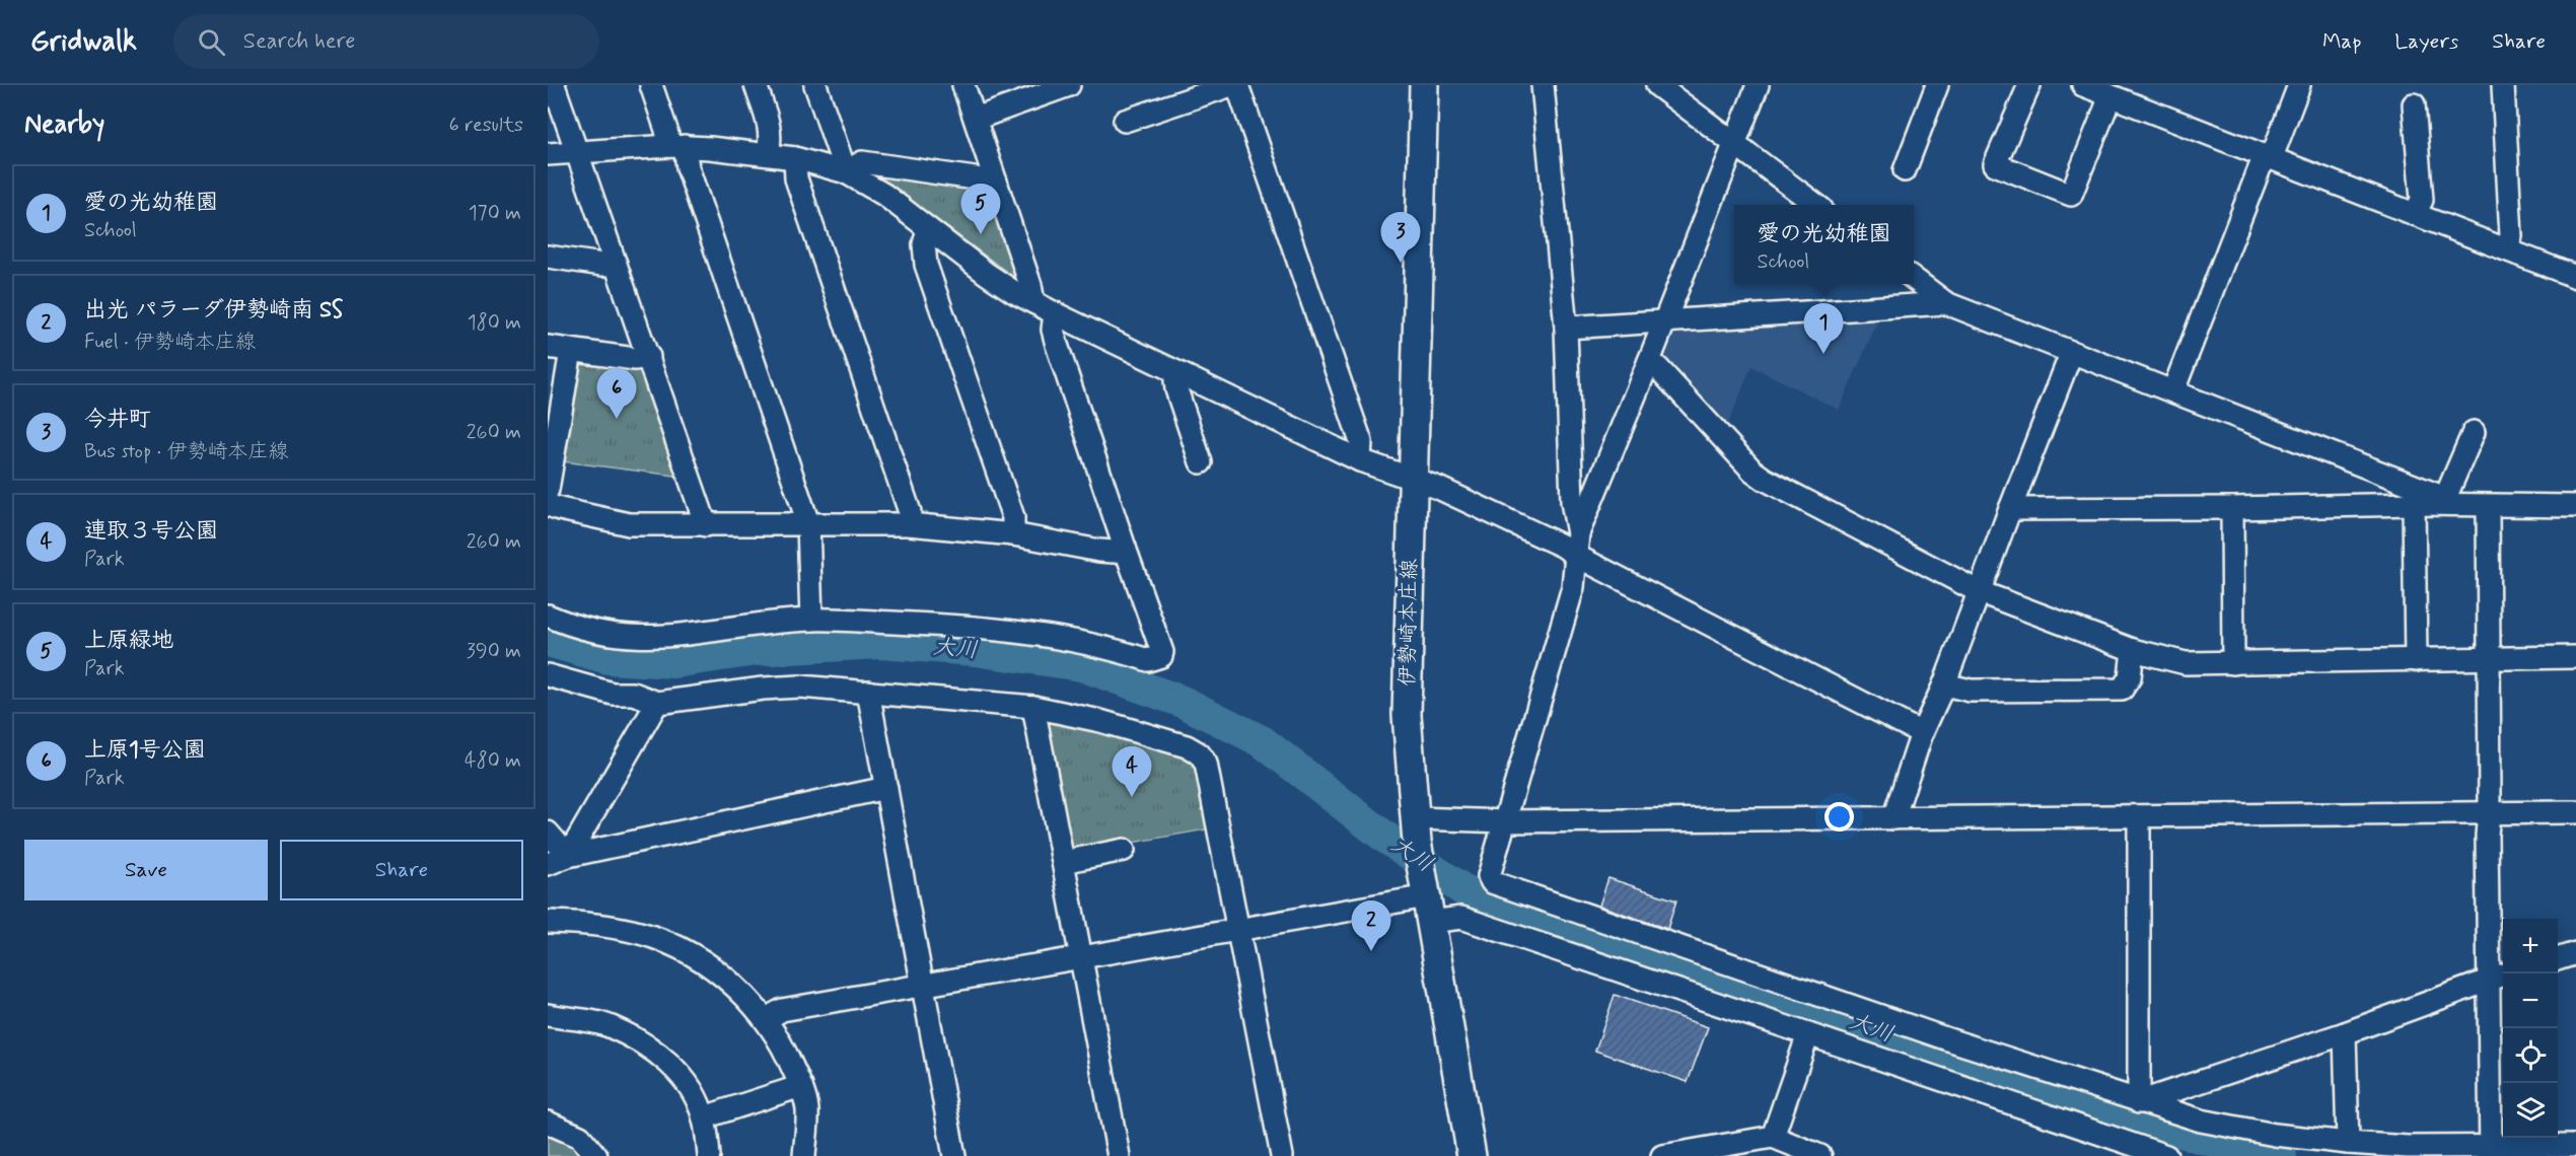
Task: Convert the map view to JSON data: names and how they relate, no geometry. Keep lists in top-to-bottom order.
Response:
{
  "streets": {
    "main road": ["伊勢崎本庄線"]
  },
  "water": ["大川"],
  "page": {
    "header": "Gridwalk",
    "search": "Search here",
    "nav": ["Map", "Layers", "Share"],
    "heading": ["Nearby", "6 results"],
    "list": [
      {
        "mark": "1",
        "name": "愛の光幼稚園",
        "note": "School",
        "value": "170 m"
      },
      {
        "mark": "2",
        "name": "出光 パラーダ伊勢崎南 SS",
        "note": "Fuel · 伊勢崎本庄線",
        "value": "180 m"
      },
      {
        "mark": "3",
        "name": "今井町",
        "note": "Bus stop · 伊勢崎本庄線",
        "value": "260 m"
      },
      {
        "mark": "4",
        "name": "連取３号公園",
        "note": "Park",
        "value": "260 m"
      },
      {
        "mark": "5",
        "name": "上原緑地",
        "note": "Park",
        "value": "390 m"
      },
      {
        "mark": "6",
        "name": "上原1号公園",
        "note": "Park",
        "value": "480 m"
      }
    ],
    "pins": [
      "5",
      "3",
      "1",
      "6",
      "4",
      "2"
    ],
    "popup": ["愛の光幼稚園", "School"],
    "buttons": ["Save", "Share"],
    "map_buttons": ["+", "−"]
  }
}
